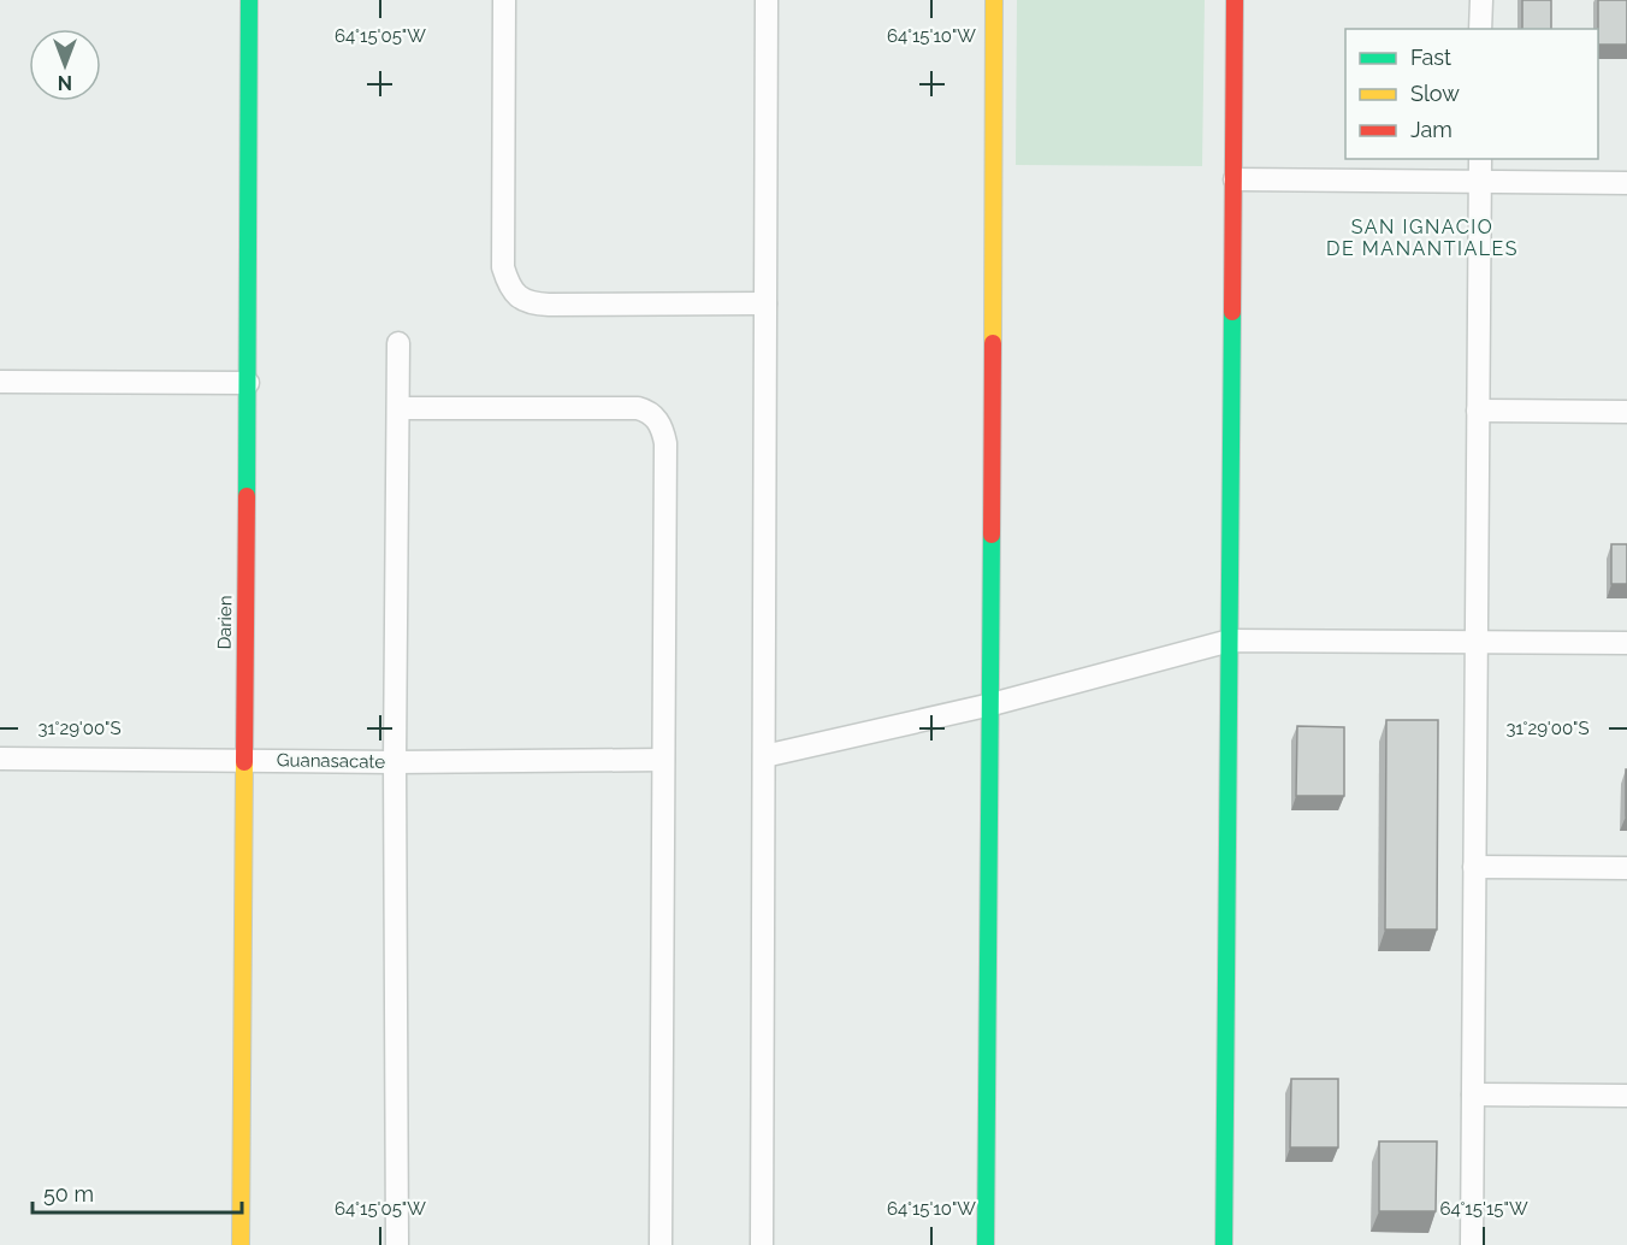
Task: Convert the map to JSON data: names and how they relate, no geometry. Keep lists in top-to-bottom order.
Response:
{
  "streets": {
    "street": ["Darien", "Guanasacate"]
  },
  "crossings": [
    ["Darien", "Guanasacate"]
  ],
  "districts": ["SAN IGNACIO DE MANANTIALES"],
  "legend": ["Fast", "Slow", "Jam"],
  "scale_bar": "50 m",
  "north": "bottom",
  "coordinates": [
    "64°15'05\"W",
    "64°15'10\"W",
    "31°29'00\"S",
    "64°15'15\"W"
  ]
}
